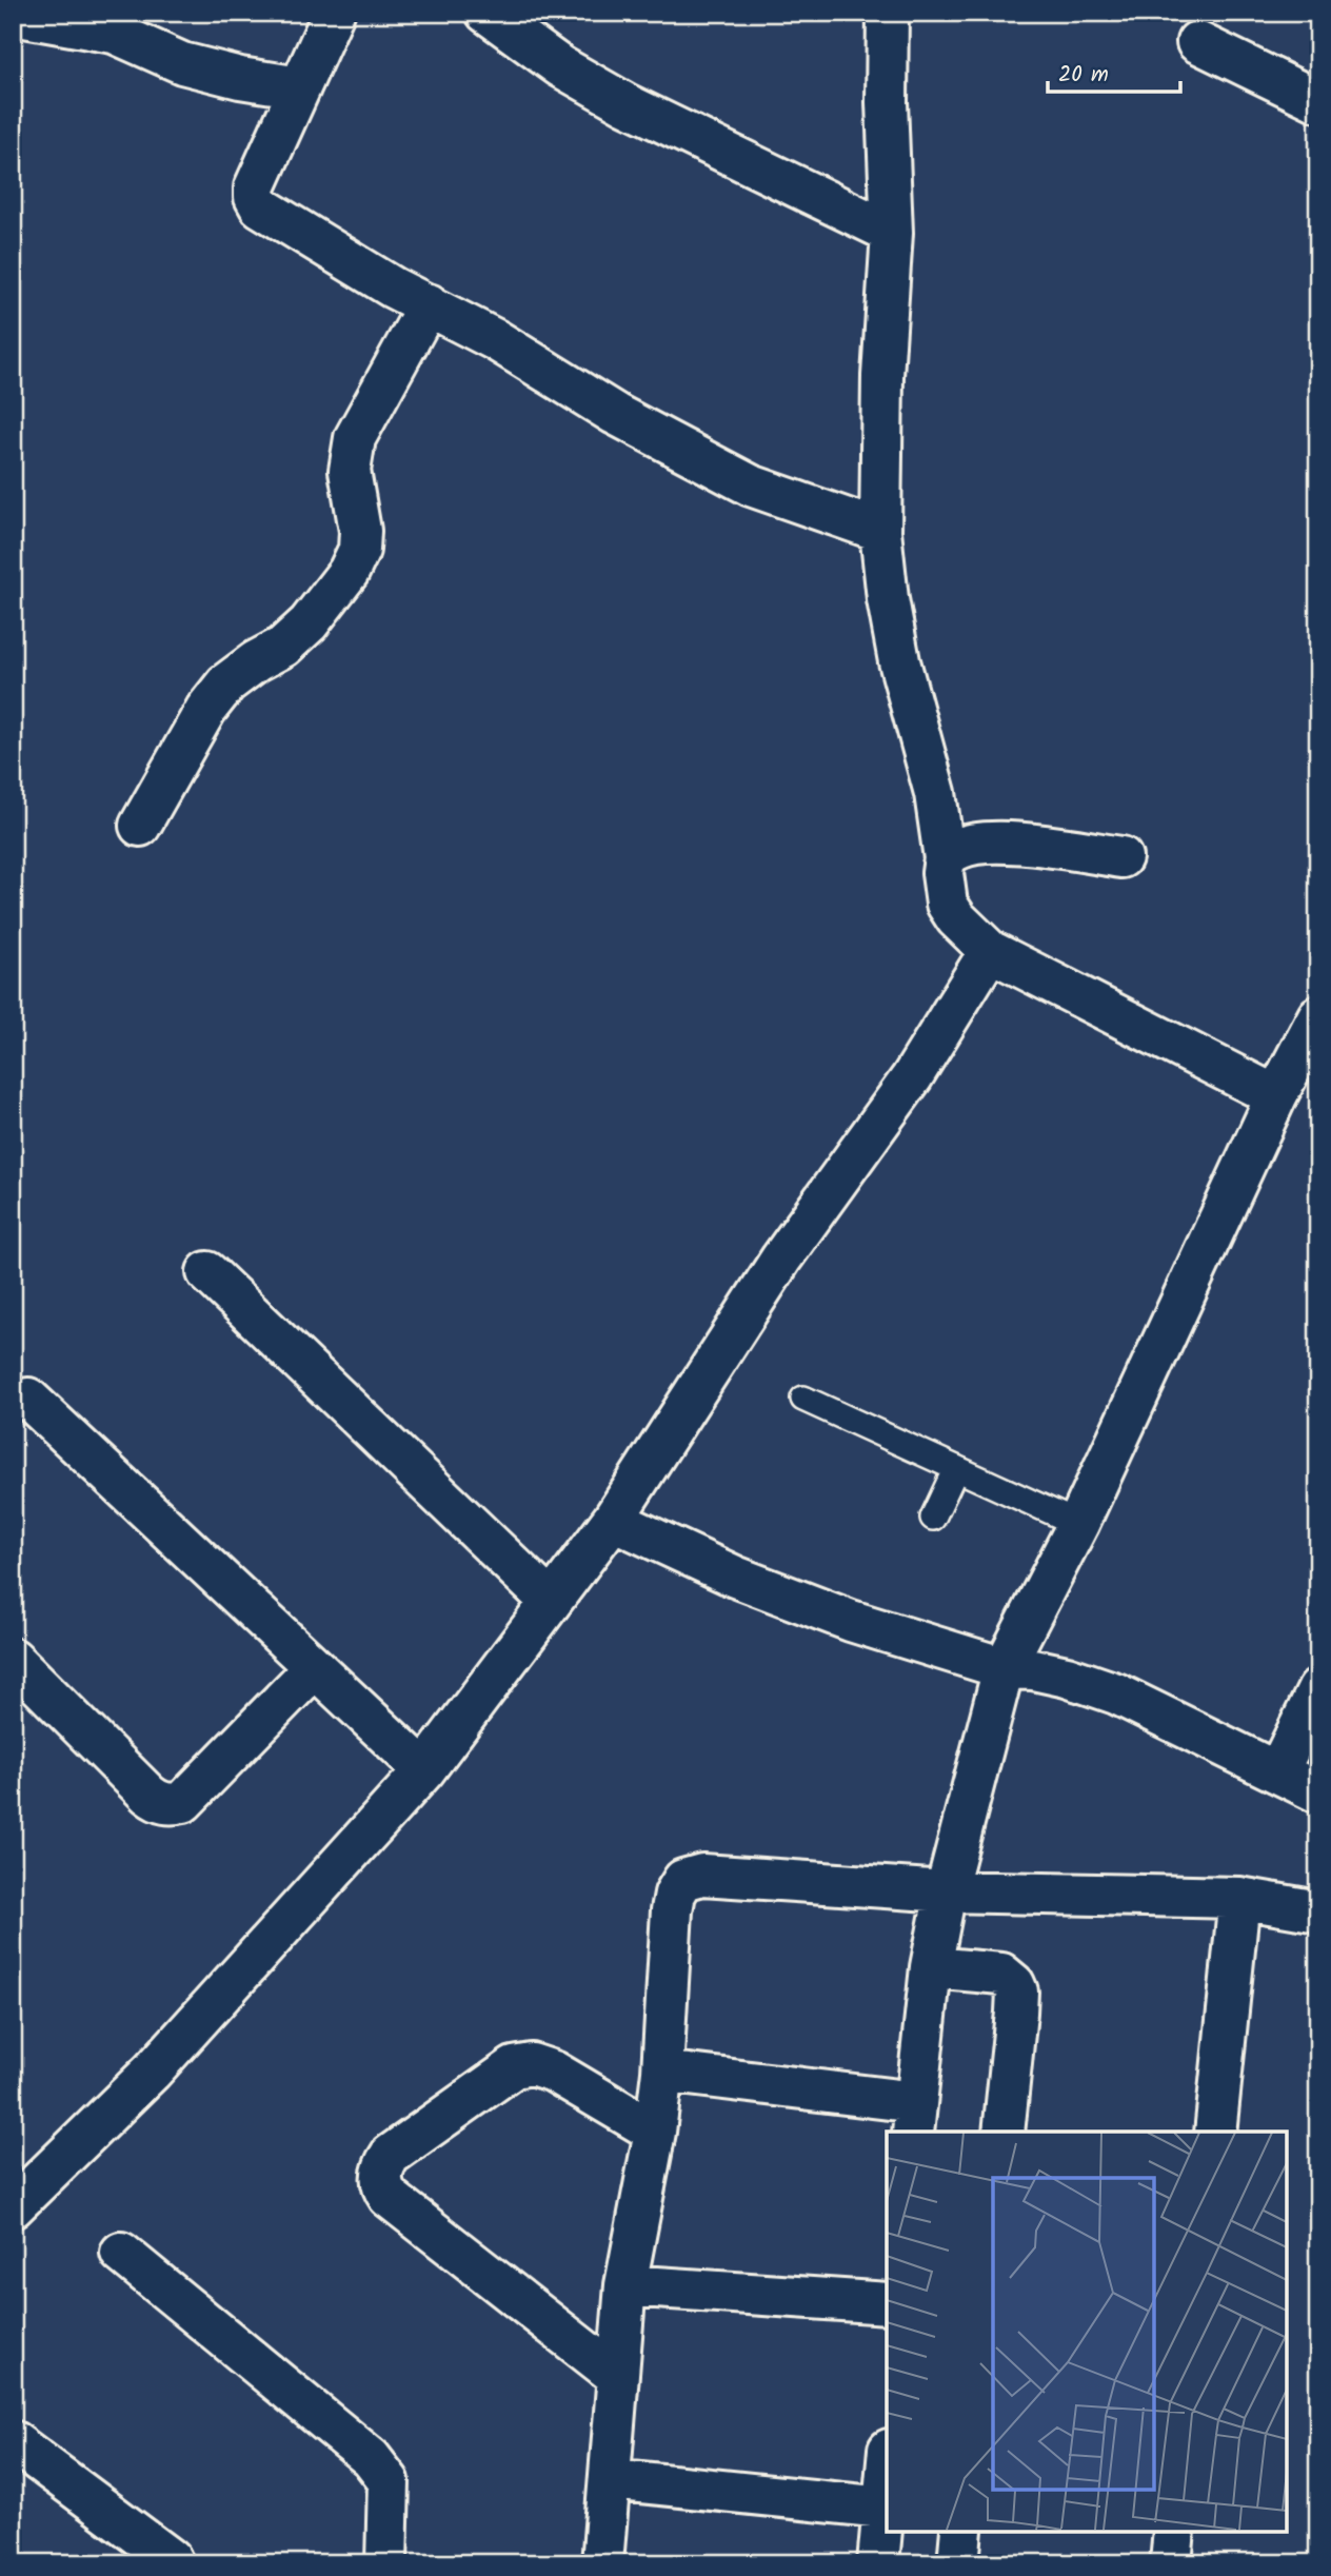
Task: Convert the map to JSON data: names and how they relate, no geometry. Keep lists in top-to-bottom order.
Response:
{
  "scale_bar": "20 m"
}
